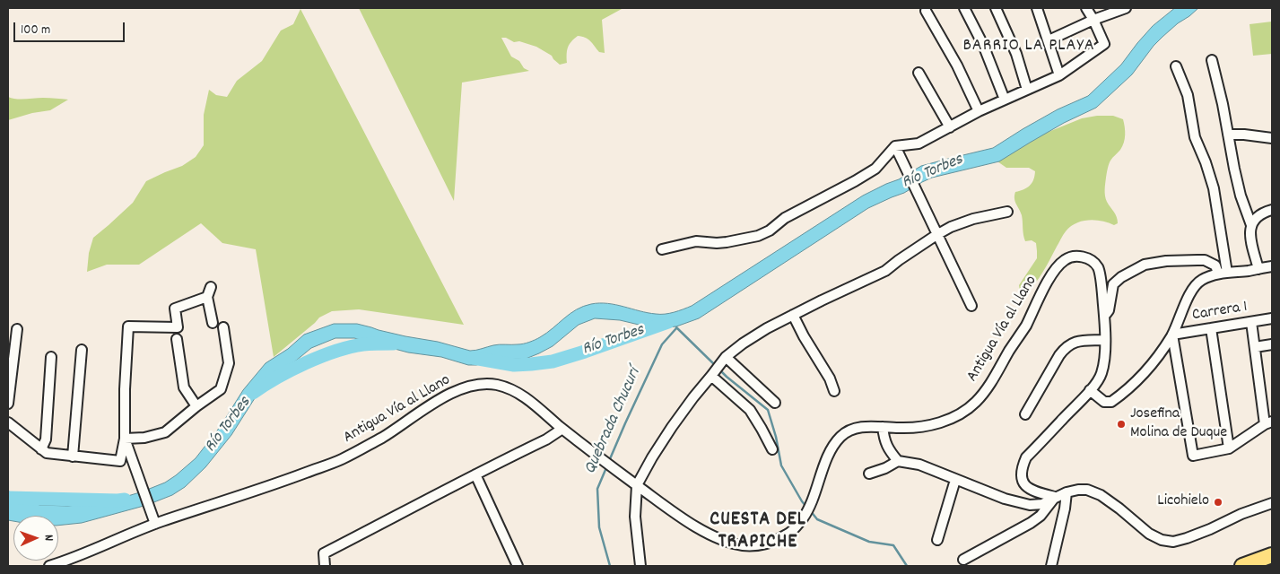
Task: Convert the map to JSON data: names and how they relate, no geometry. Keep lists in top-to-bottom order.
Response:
{
  "streets": {
    "street": ["Carrera 1", "Antigua Vía al Llano"]
  },
  "districts": ["BARRIO LA PLAYA", "CUESTA DEL TRAPICHE"],
  "water": ["Río Torbes", "Quebrada Chucurí"],
  "places": ["Josefina Molina de Duque", "Licohielo"],
  "scale_bar": "100 m",
  "north": "right"
}
